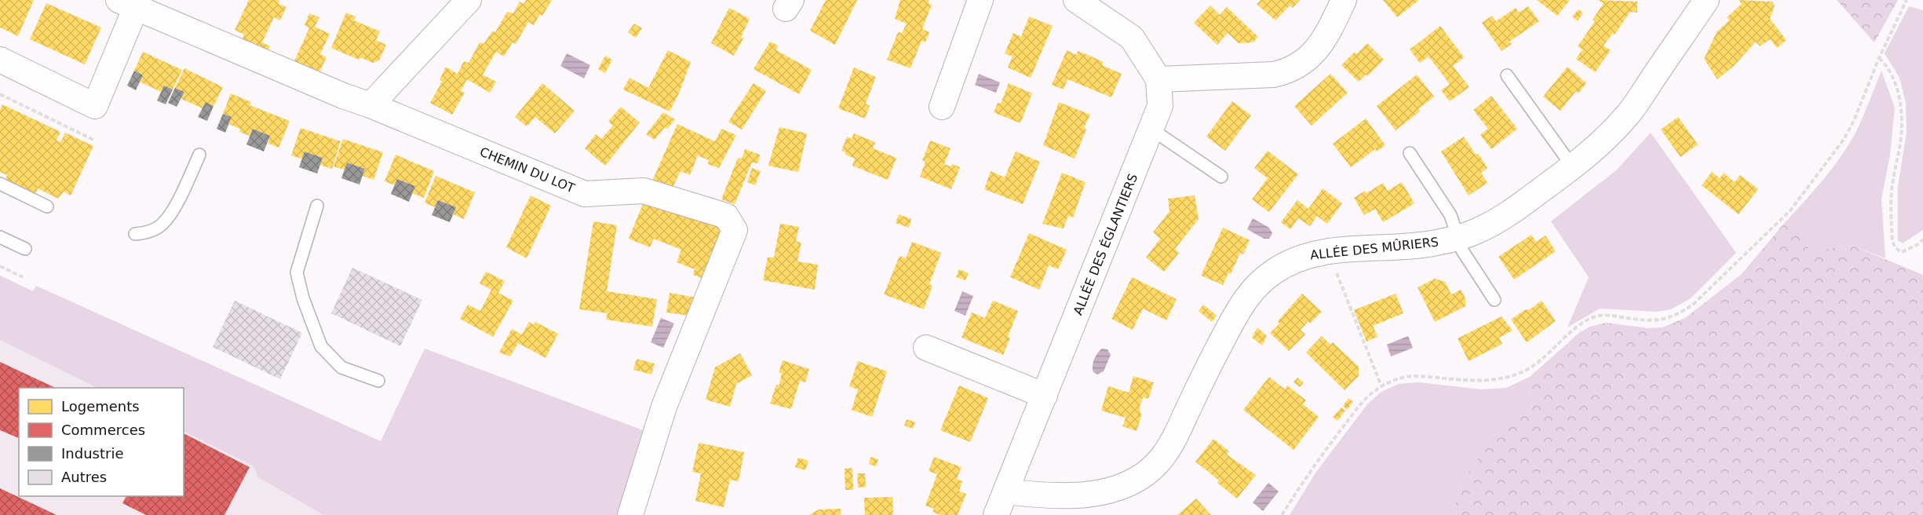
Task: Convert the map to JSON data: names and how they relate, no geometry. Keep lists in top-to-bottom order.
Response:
{
  "streets": {
    "street": ["CHEMIN DU LOT", "ALLÉE DES ÉGLANTIERS", "ALLÉE DES MÛRIERS"]
  },
  "crossings": [
    ["ALLÉE DES ÉGLANTIERS", "ALLÉE DES MÛRIERS"]
  ],
  "legend": [
    "Logements",
    "Commerces",
    "Industrie",
    "Autres"
  ]
}
